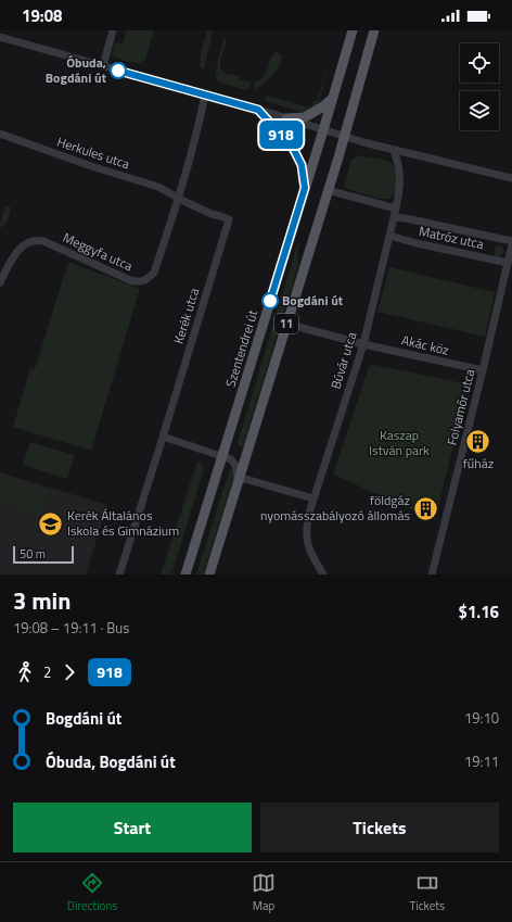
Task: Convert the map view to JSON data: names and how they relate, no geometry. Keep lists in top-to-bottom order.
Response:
{
  "streets": {
    "main road": ["11", "Szentendrei út"],
    "street": [
      "Herkules utca",
      "Matróz utca",
      "Meggyfa utca",
      "Kerék utca",
      "Akác köz",
      "Búvár utca",
      "Folyamőr utca"
    ]
  },
  "crossings": [
    ["Herkules utca", "Meggyfa utca"],
    ["Herkules utca", "Kerék utca"],
    ["Matróz utca", "Búvár utca"],
    ["Matróz utca", "Folyamőr utca"],
    ["Meggyfa utca", "Kerék utca"],
    ["11", "Akác köz"],
    ["Akác köz", "Búvár utca"],
    ["Akác köz", "Folyamőr utca"]
  ],
  "parks": ["Kaszap István park"],
  "places": {
    "other": ["Óbuda, Bogdáni út", "Bogdáni út"],
    "building": ["fűház", "földgáz nyomásszabályozó állomás"],
    "school or university": ["Kerék Általános Iskola és Gimnázium"]
  },
  "lines": ["bus line 918"],
  "scale_bar": "50 m",
  "page": {
    "status": "19:08",
    "on_map": "918",
    "scale": "50 m",
    "heading": ["3 min", "19:08 – 19:11 · Bus", "$1.16"],
    "legs": ["2", "918"],
    "list": [
      {
        "name": "Bogdáni út",
        "value": "19:10"
      },
      {
        "name": "Óbuda, Bogdáni út",
        "value": "19:11"
      }
    ],
    "buttons": ["Start", "Tickets"],
    "tabs": ["Directions", "Map", "Tickets"]
  }
}
